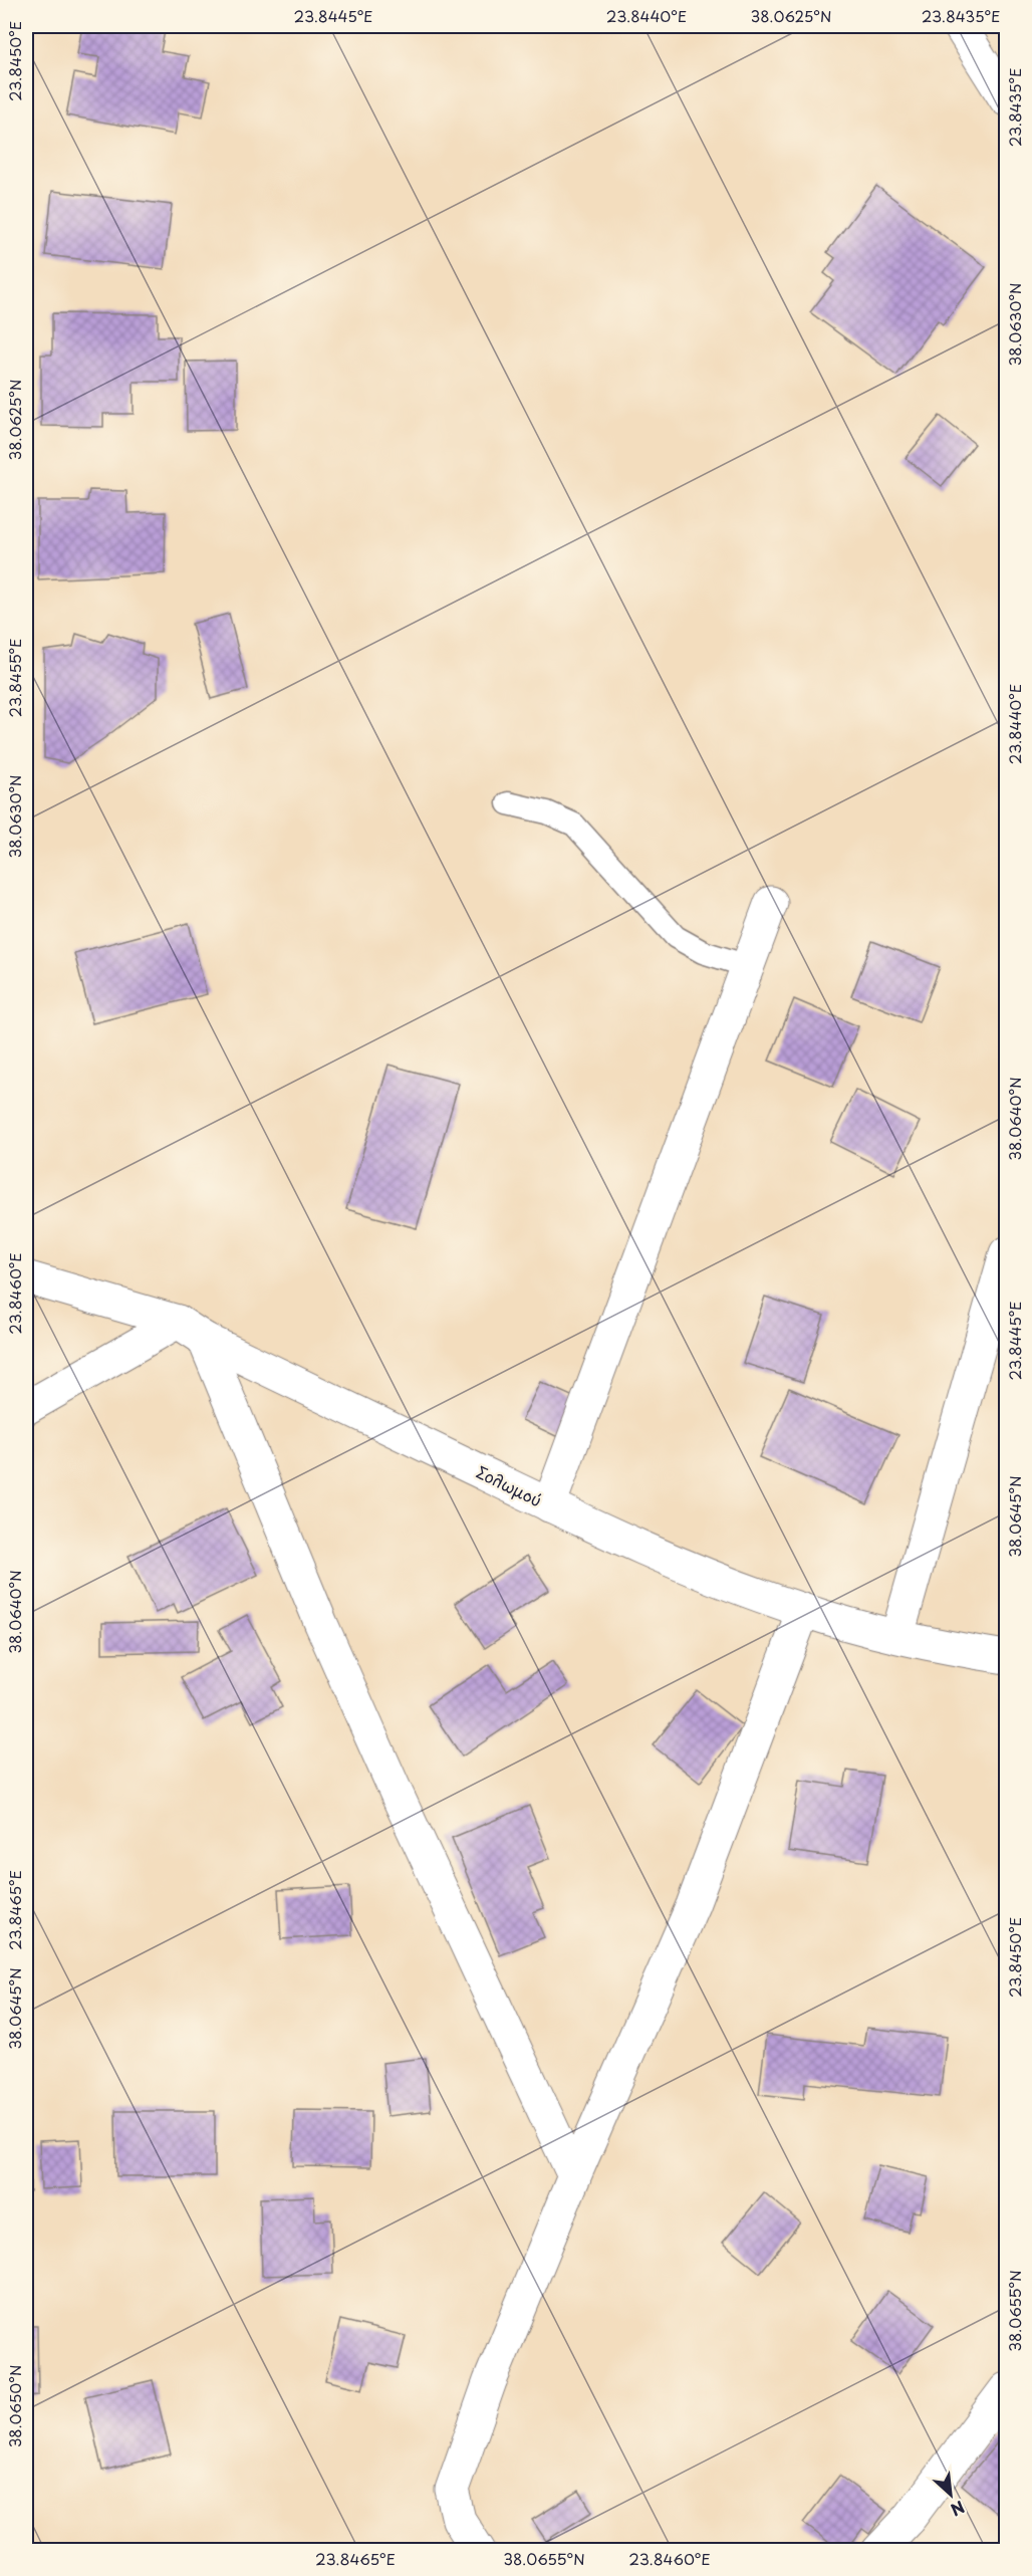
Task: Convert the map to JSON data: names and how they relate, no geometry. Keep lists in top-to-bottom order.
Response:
{
  "streets": {
    "street": ["Σολωμού"]
  },
  "north": "bottom right",
  "coordinates": [
    "23.8445°E",
    "23.8440°E",
    "38.0625°N",
    "23.8435°E",
    "23.8450°E",
    "38.0630°N",
    "23.8455°E",
    "38.0640°N",
    "23.8460°E",
    "38.0645°N",
    "23.8465°E",
    "38.0655°N",
    "38.0650°N"
  ]
}
